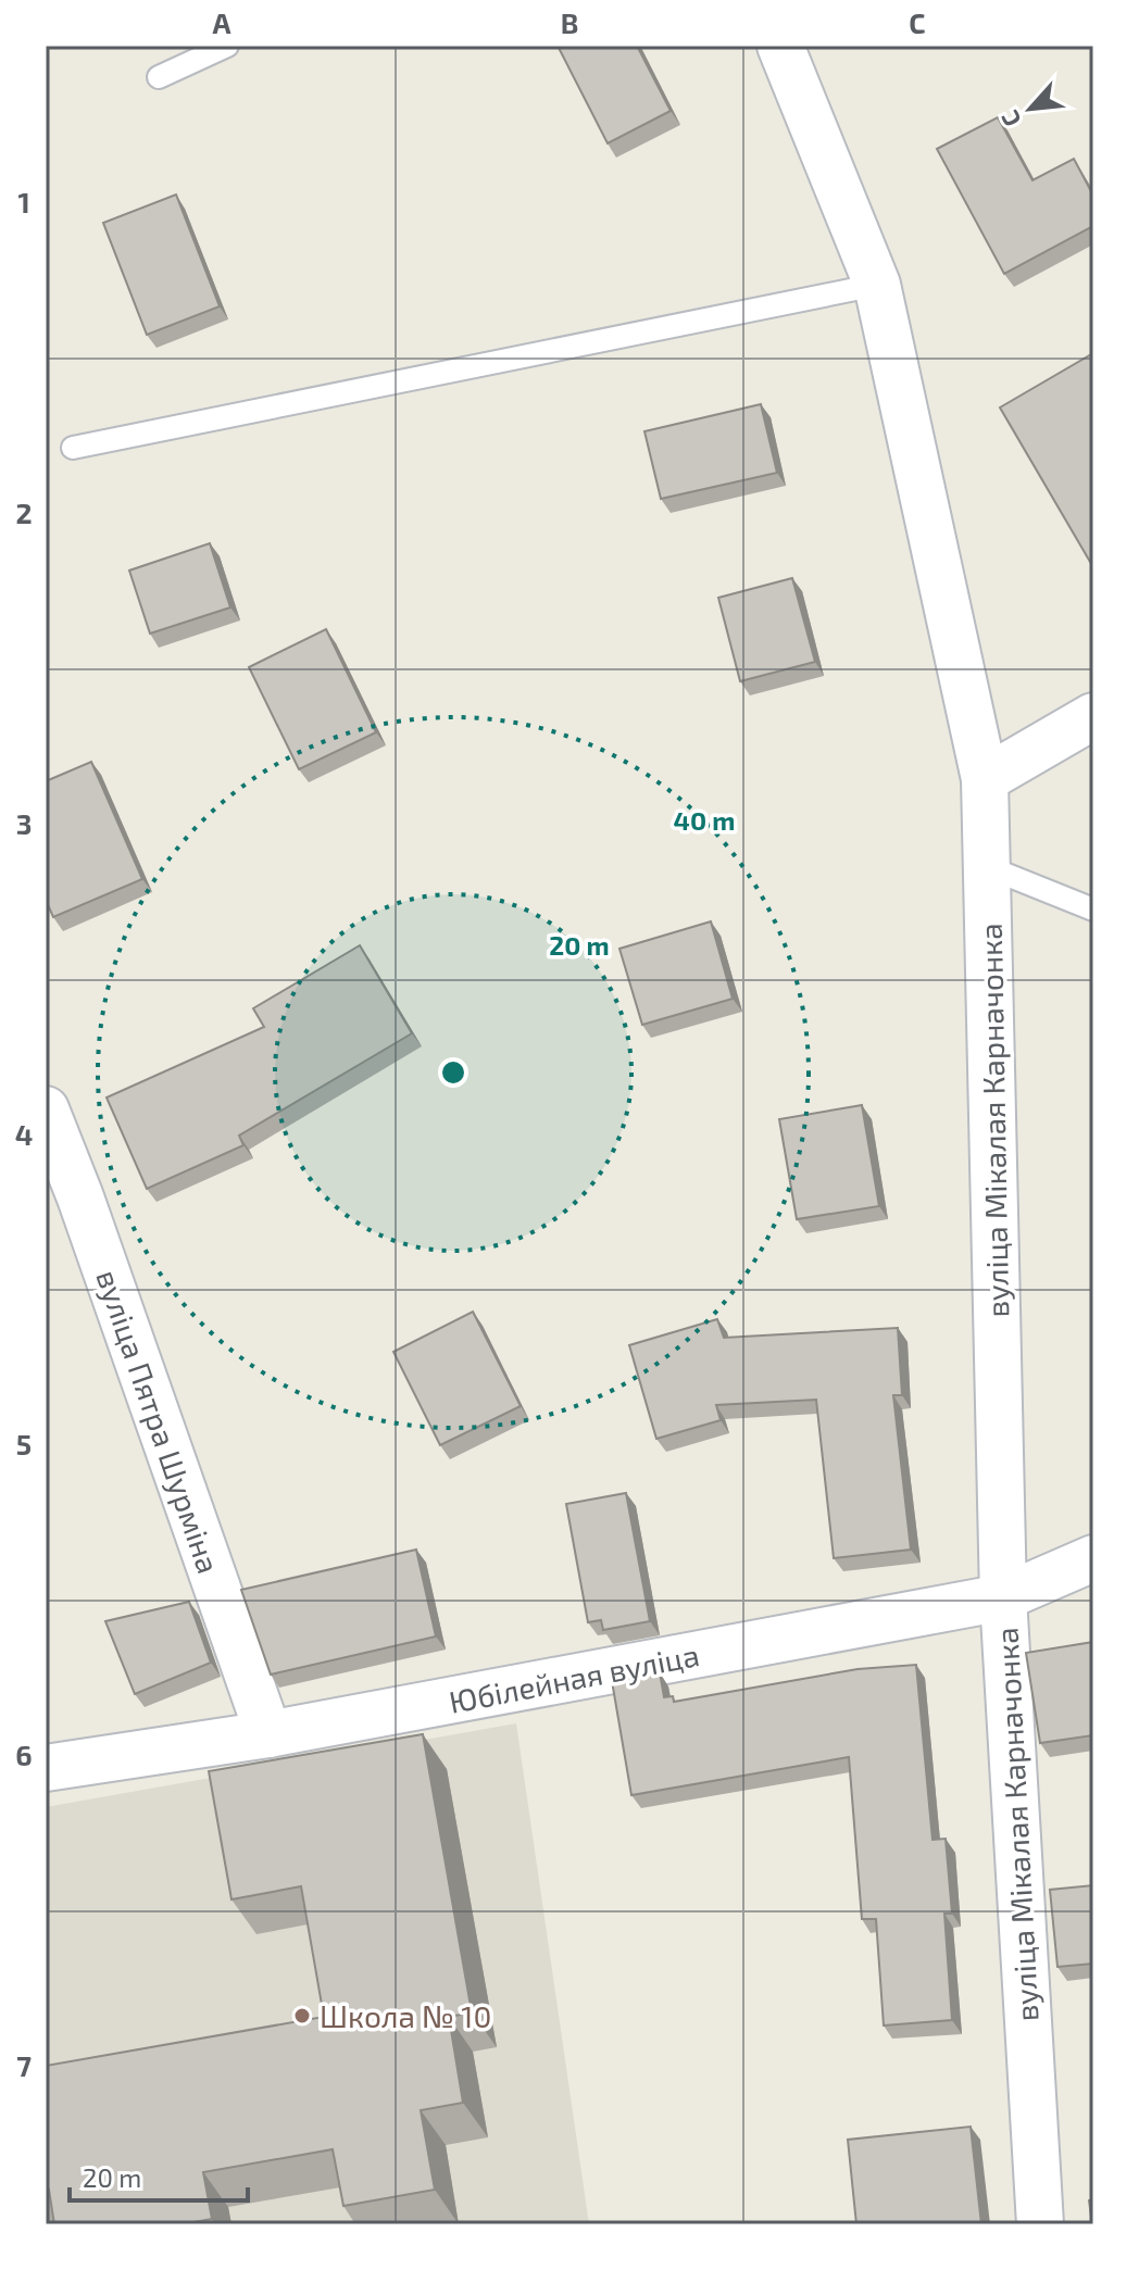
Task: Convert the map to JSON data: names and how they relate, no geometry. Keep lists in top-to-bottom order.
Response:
{
  "streets": {
    "street": ["вуліца Мікалая Карначонка", "вуліца Пятра Шурміна", "Юбілейная вуліца"]
  },
  "crossings": [
    ["вуліца Мікалая Карначонка", "Юбілейная вуліца"],
    ["вуліца Пятра Шурміна", "Юбілейная вуліца"]
  ],
  "places": ["Школа № 10"],
  "scale_bar": "20 m",
  "north": "bottom left",
  "grid": {
    "columns": ["A", "B", "C"],
    "rows": [
      "1",
      "2",
      "3",
      "4",
      "5",
      "6",
      "7"
    ]
  },
  "rings": ["40 m", "20 m"]
}
